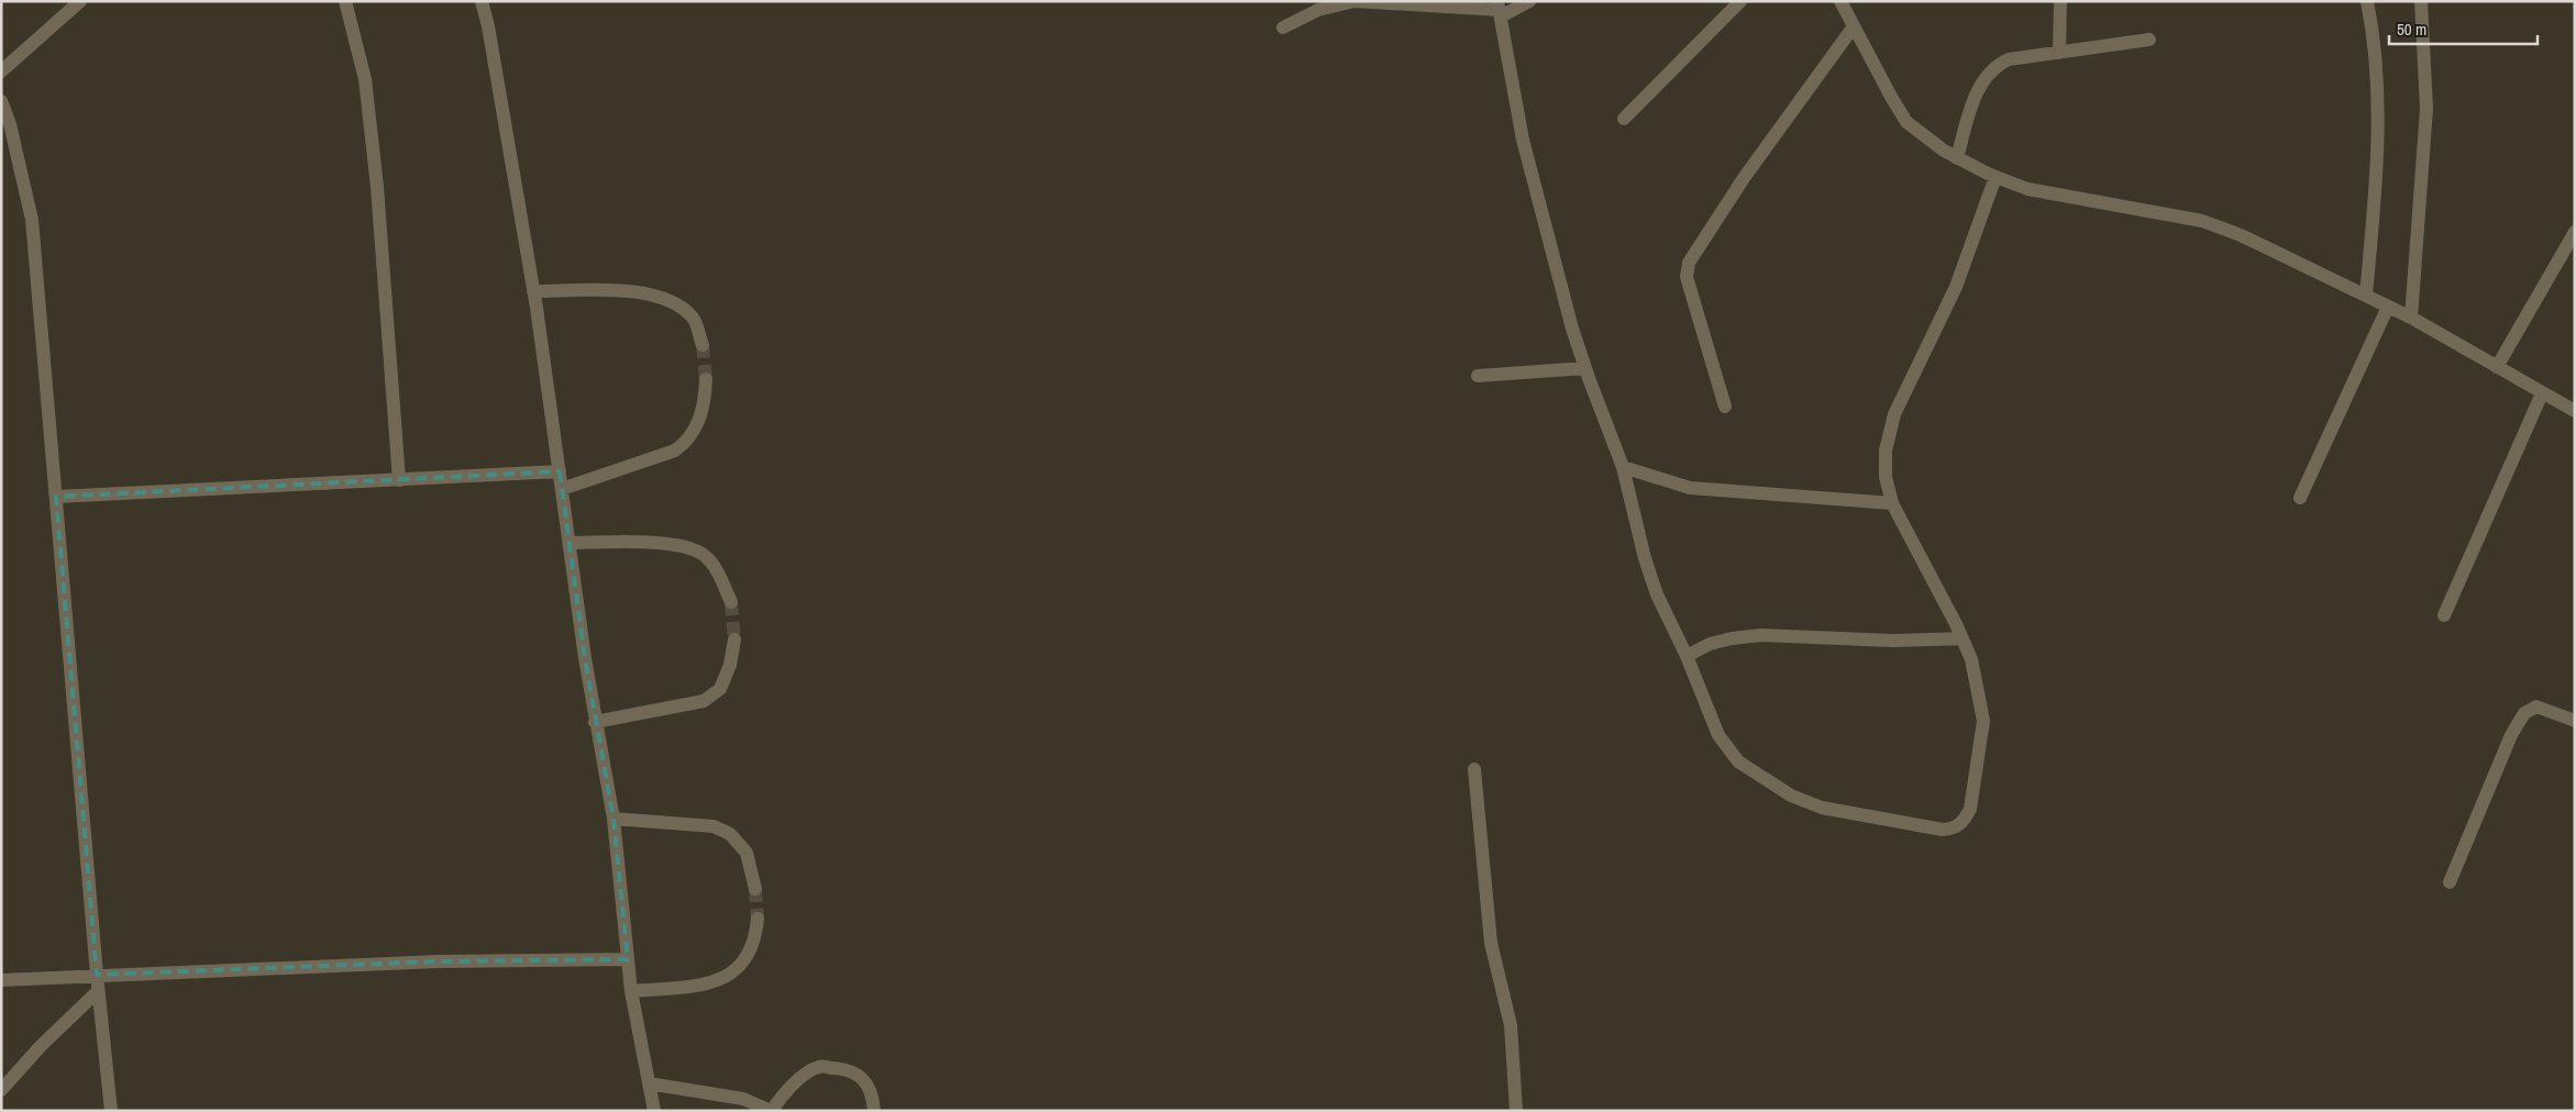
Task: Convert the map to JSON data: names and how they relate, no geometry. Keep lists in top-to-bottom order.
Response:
{
  "scale_bar": "50 m"
}
